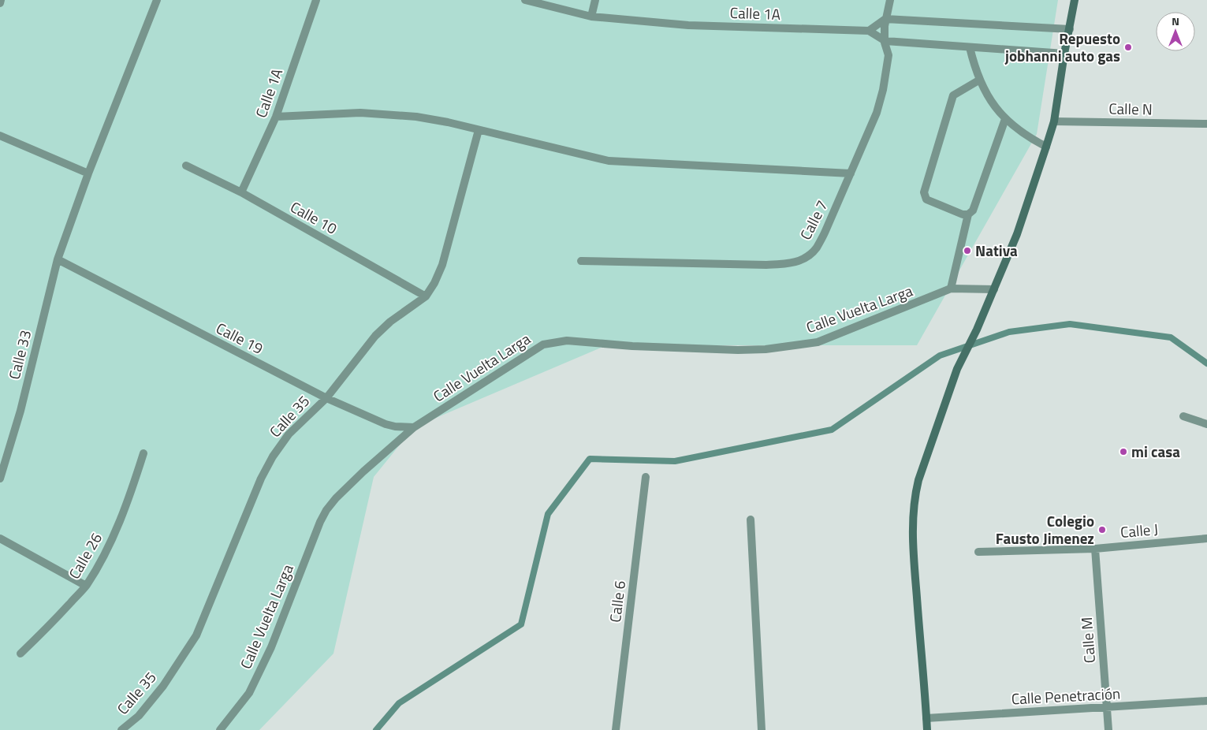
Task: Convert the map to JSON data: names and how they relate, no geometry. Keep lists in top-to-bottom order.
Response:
{
  "streets": {
    "street": [
      "Calle 1A",
      "Calle N",
      "Calle 10",
      "Calle 7",
      "Calle Vuelta Larga",
      "Calle 19",
      "Calle 33",
      "Calle 35",
      "Calle J",
      "Calle 26",
      "Calle 6",
      "Calle M",
      "Calle Penetración"
    ]
  },
  "crossings": [
    ["Calle 1A", "Calle 10"],
    ["Calle 10", "Calle 35"],
    ["Calle Vuelta Larga", "Calle 19"],
    ["Calle 19", "Calle 33"],
    ["Calle 19", "Calle 35"],
    ["Calle J", "Calle M"],
    ["Calle M", "Calle Penetración"]
  ],
  "places": [
    "Repuesto jobhanni auto gas",
    "Nativa",
    "mi casa",
    "Colegio Fausto Jimenez"
  ],
  "north": "top"
}
